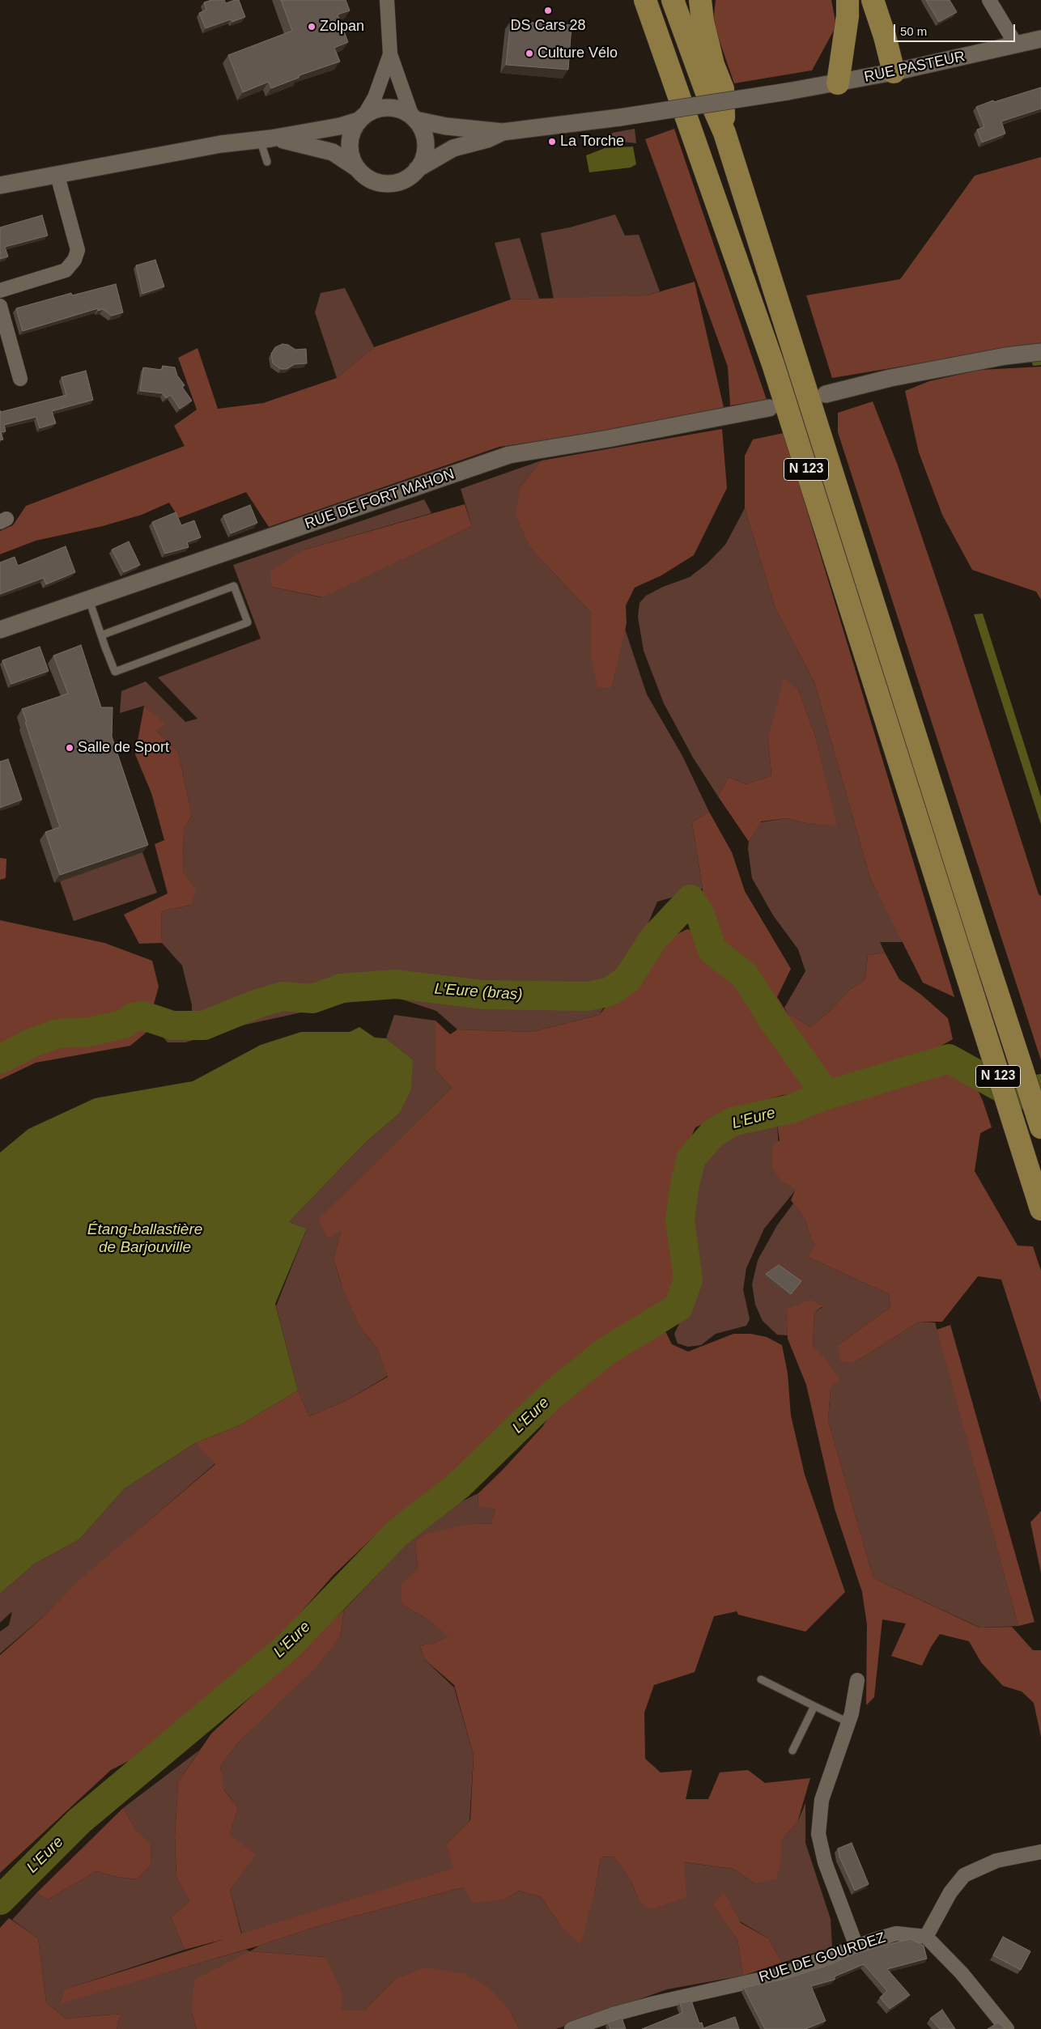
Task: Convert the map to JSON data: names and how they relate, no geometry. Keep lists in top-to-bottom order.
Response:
{
  "streets": {
    "main road": ["N 123"],
    "street": ["RUE PASTEUR", "RUE DE FORT MAHON", "RUE DE GOURDEZ"]
  },
  "water": ["L'Eure (bras)", "L'Eure", "Étang-ballastière de Barjouville"],
  "places": [
    "DS Cars 28",
    "Zolpan",
    "Culture Vélo",
    "La Torche",
    "Salle de Sport"
  ],
  "scale_bar": "50 m"
}
